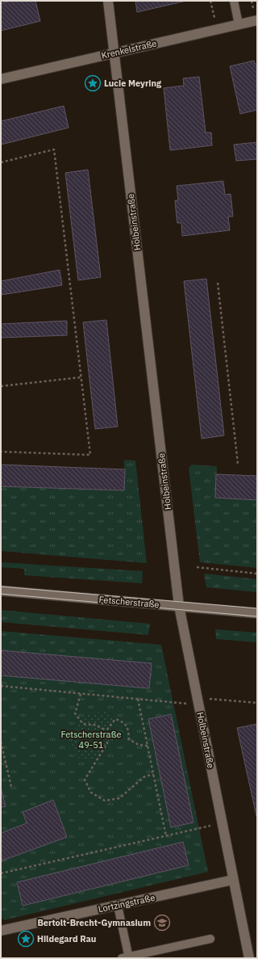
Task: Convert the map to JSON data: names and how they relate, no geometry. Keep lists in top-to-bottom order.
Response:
{
  "streets": {
    "street": [
      "Krenkelstraße",
      "Holbeinstraße",
      "Fetscherstraße",
      "Lortzingstraße"
    ]
  },
  "crossings": [
    ["Krenkelstraße", "Holbeinstraße"],
    ["Holbeinstraße", "Fetscherstraße"],
    ["Holbeinstraße", "Lortzingstraße"]
  ],
  "parks": ["Fetscherstraße 49-51"],
  "places": {
    "place": ["Lucie Meyring", "Hildegard Rau"],
    "school or university": ["Bertolt-Brecht-Gymnasium"]
  }
}
